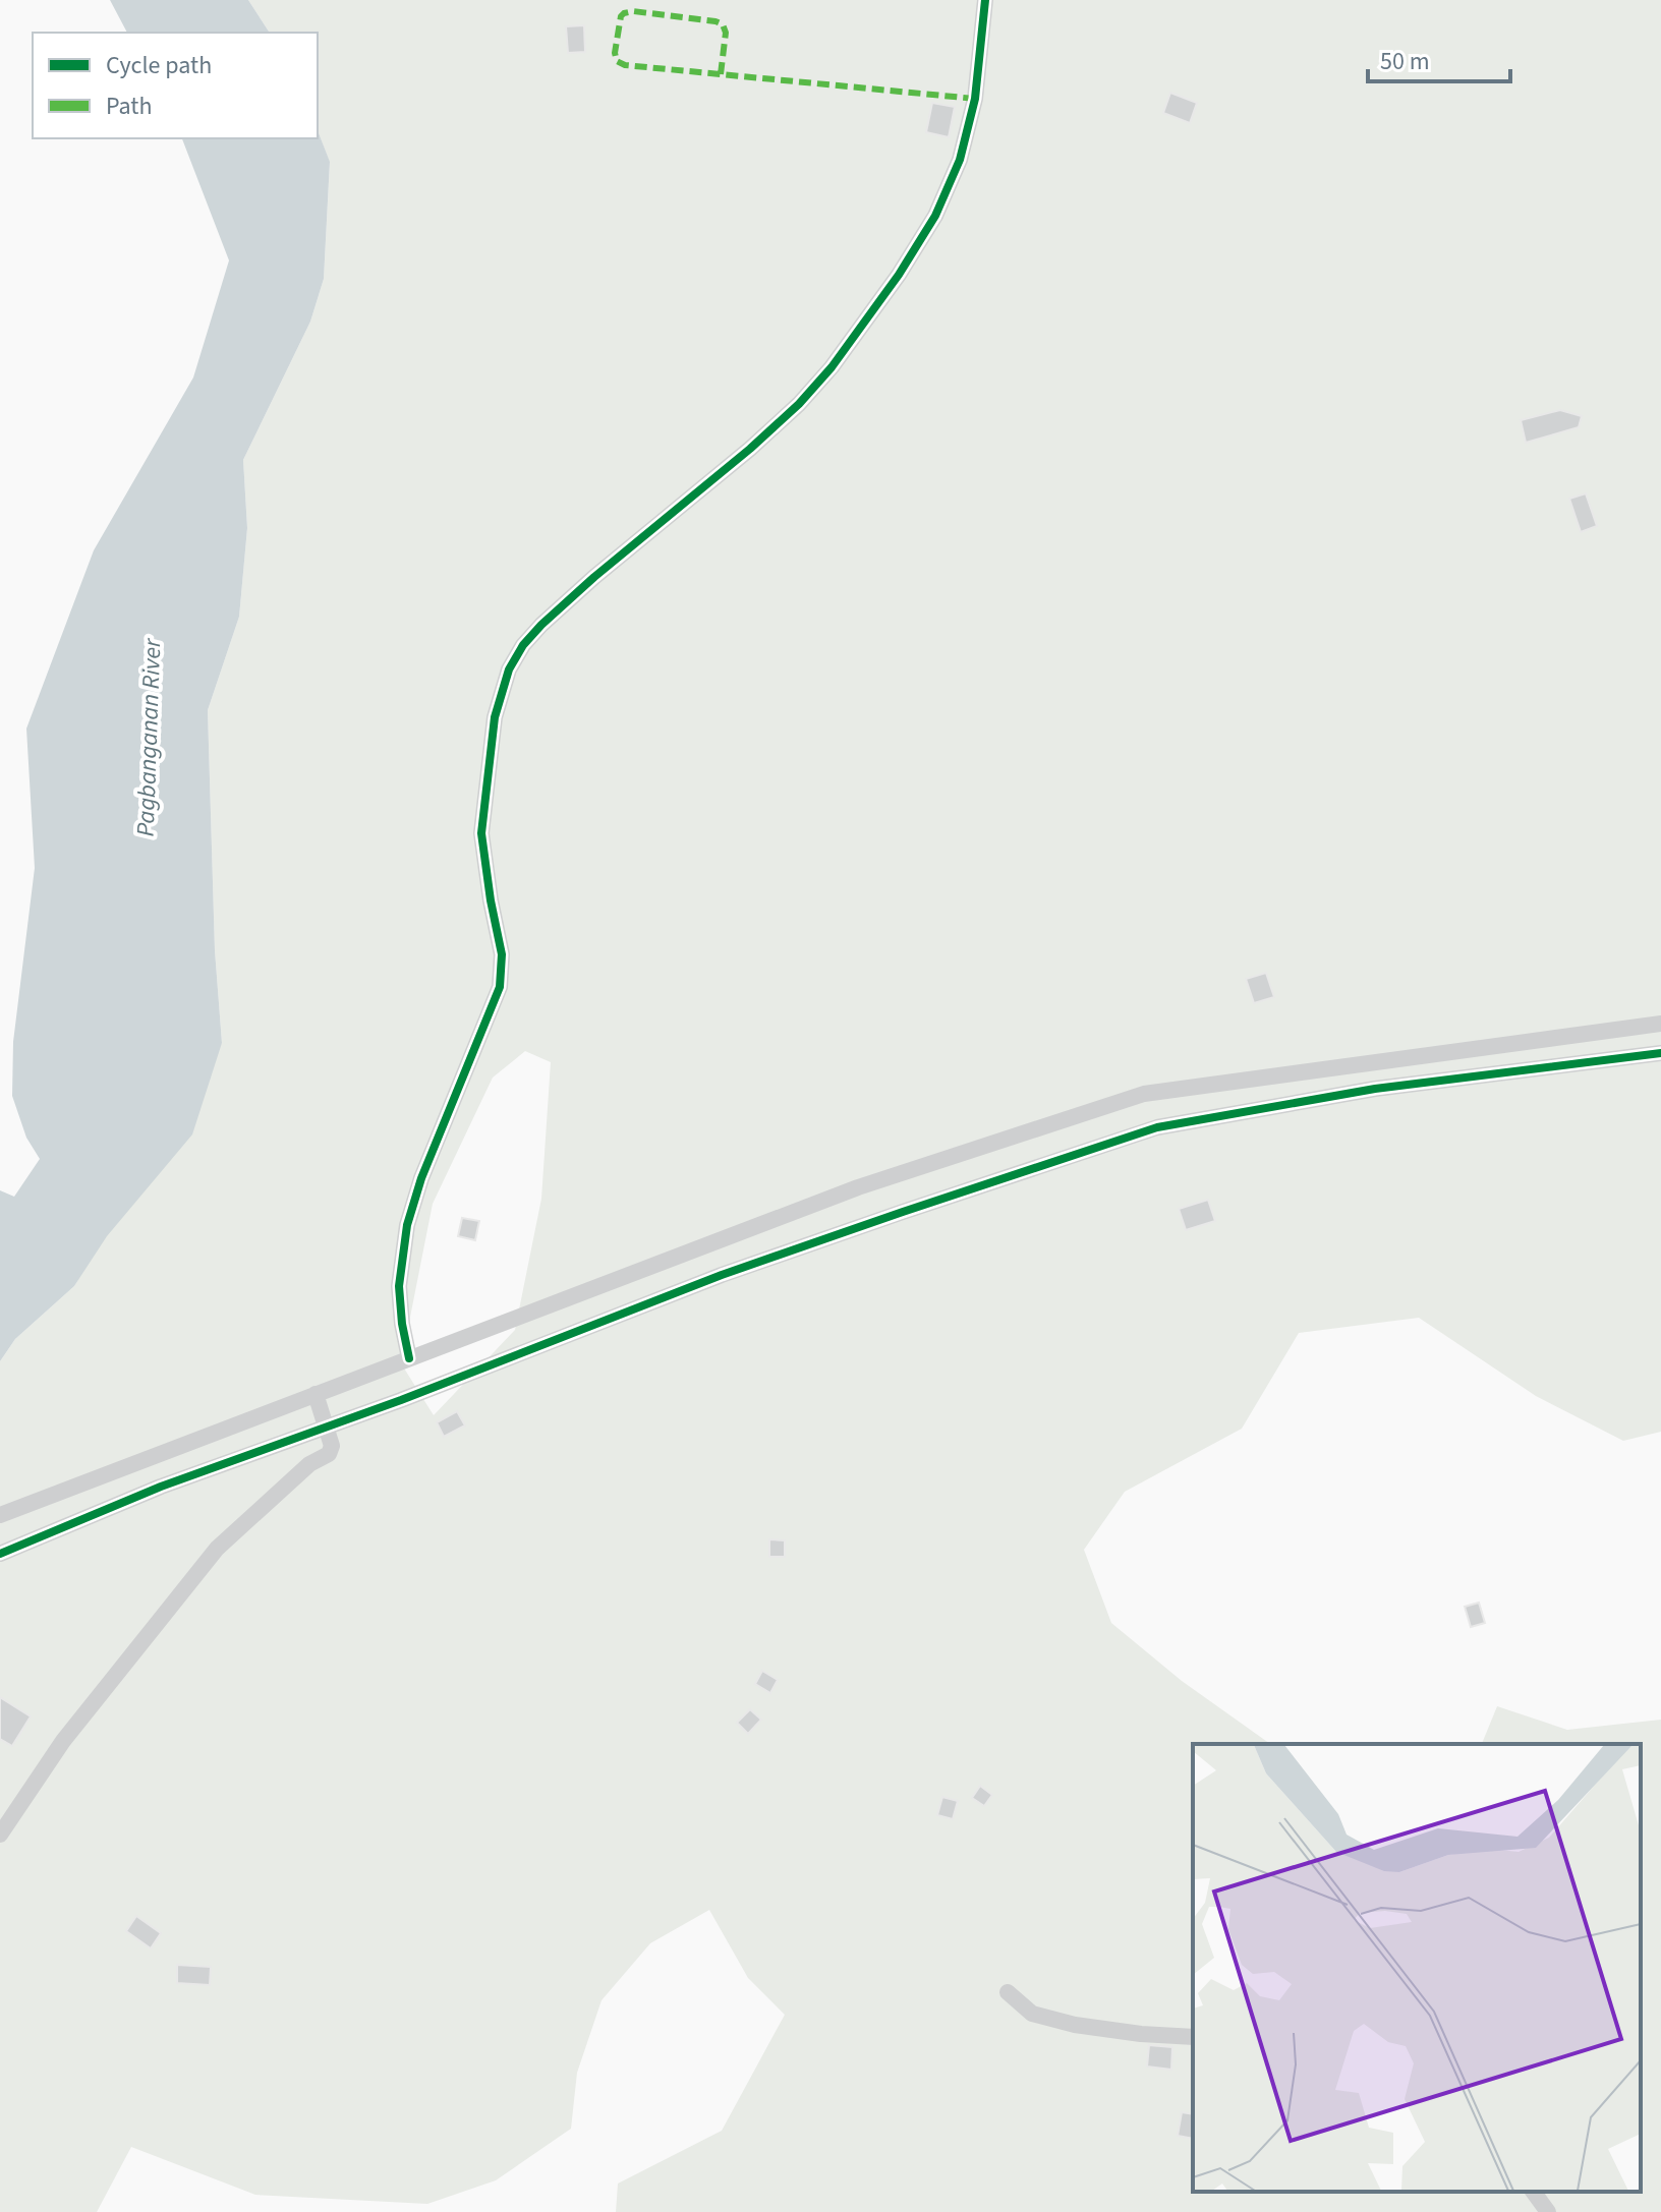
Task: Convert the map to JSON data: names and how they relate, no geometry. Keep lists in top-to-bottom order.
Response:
{
  "water": ["Pagbanganan River"],
  "legend": ["Cycle path", "Path"],
  "scale_bar": "50 m"
}
